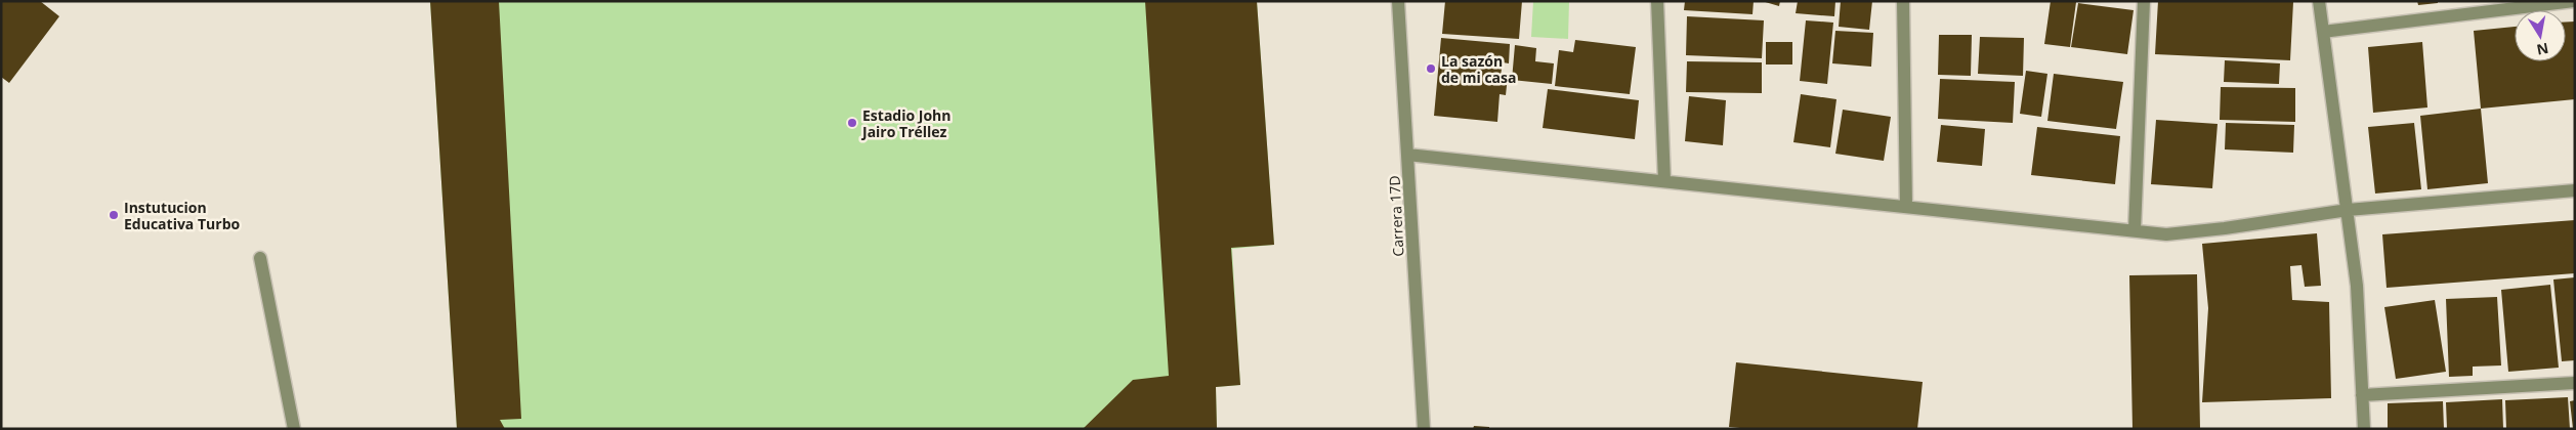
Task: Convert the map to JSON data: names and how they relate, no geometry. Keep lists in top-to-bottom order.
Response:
{
  "streets": {
    "street": ["Carrera 17D"]
  },
  "places": ["La sazón de mi casa", "Estadio John Jairo Tréllez", "Instutucion Educativa Turbo"],
  "north": "bottom"
}
